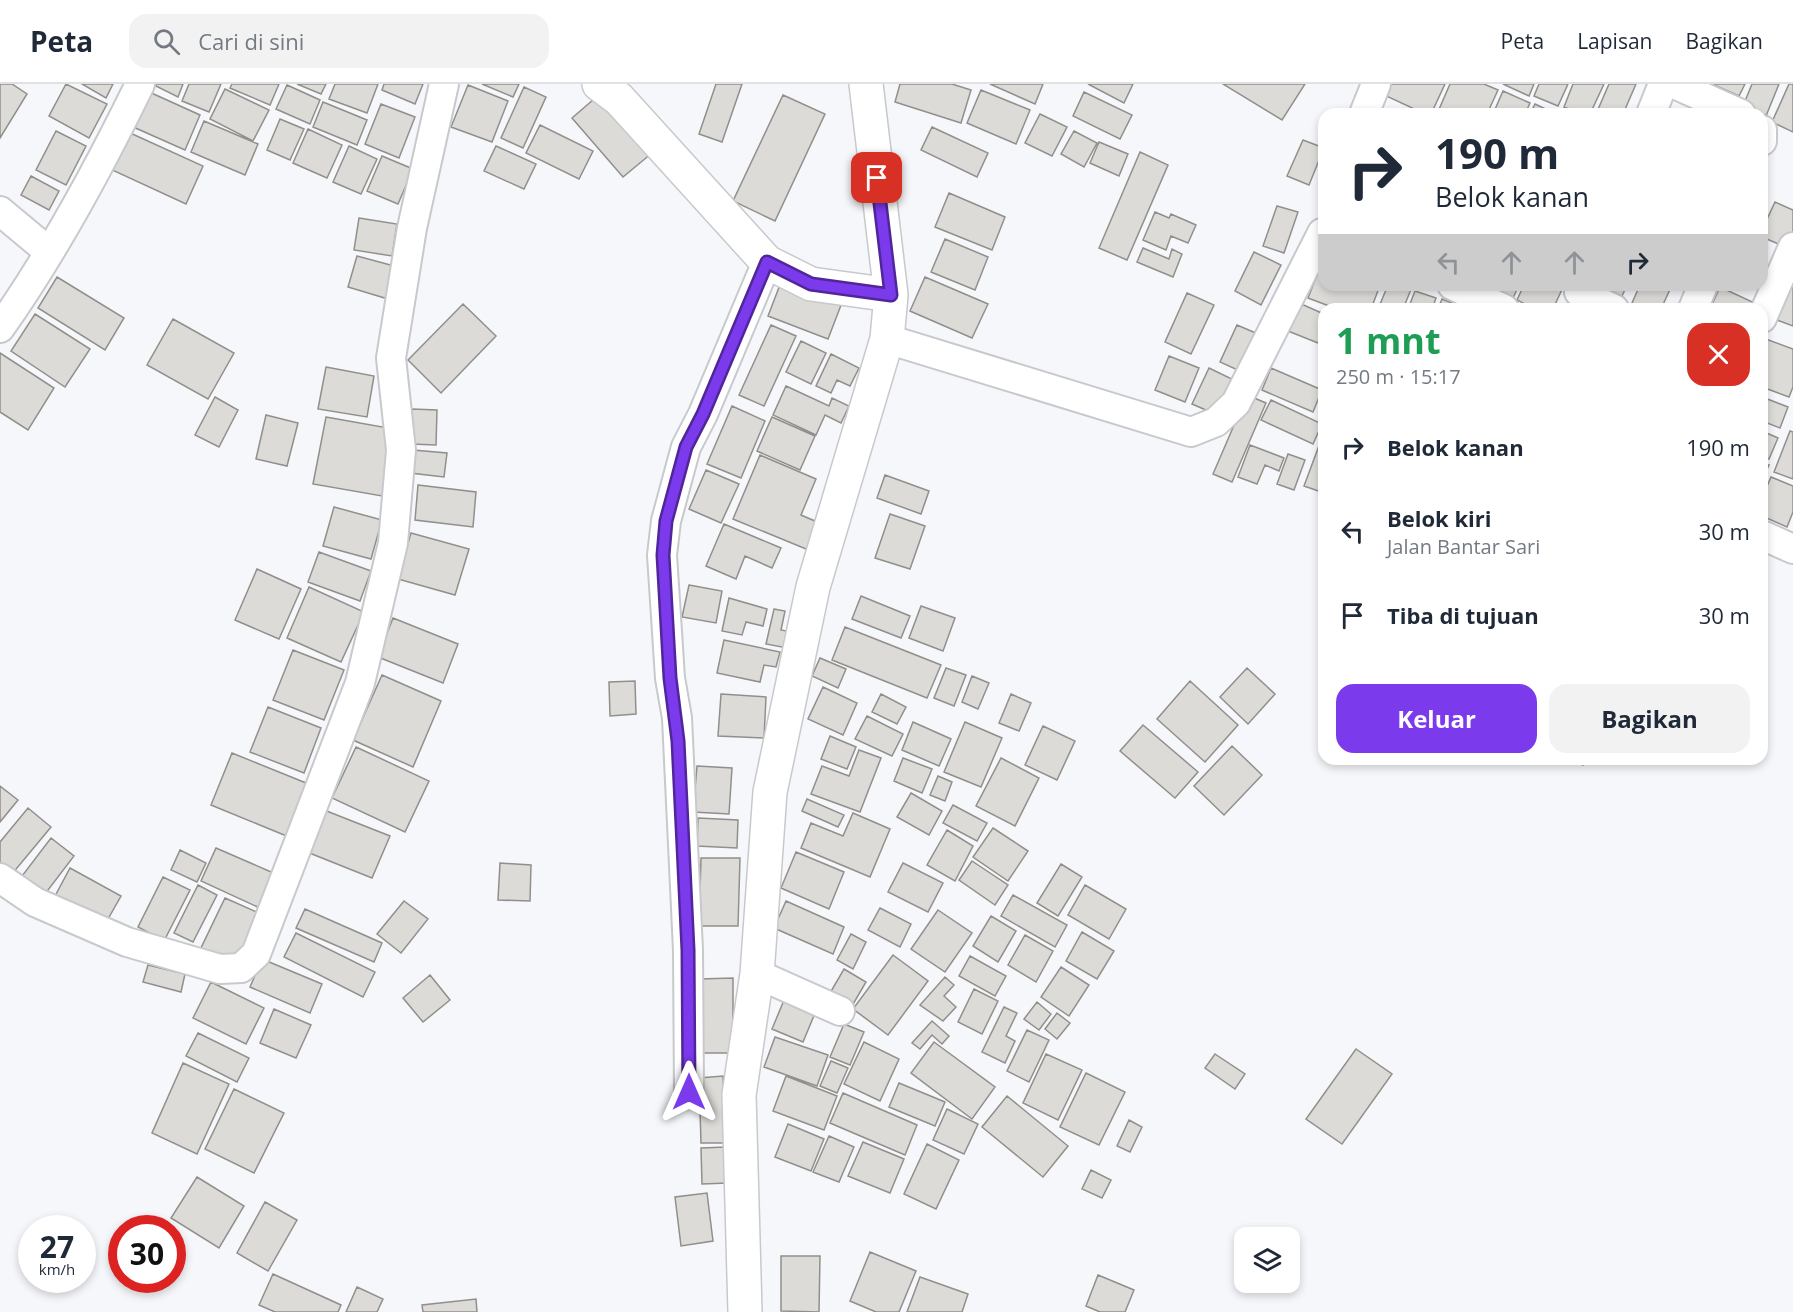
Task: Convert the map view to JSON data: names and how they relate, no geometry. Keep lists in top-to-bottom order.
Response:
{
  "page": {
    "header": "Peta",
    "search": "Cari di sini",
    "nav": ["Peta", "Lapisan", "Bagikan"],
    "turn": ["190 m", "Belok kanan"],
    "heading": ["1 mnt", "250 m · 15:17"],
    "list": [
      {
        "name": "Belok kanan",
        "value": "190 m"
      },
      {
        "name": "Belok kiri",
        "note": "Jalan Bantar Sari",
        "value": "30 m"
      },
      {
        "name": "Tiba di tujuan",
        "value": "30 m"
      }
    ],
    "buttons": ["Keluar", "Bagikan"],
    "speed": "27 km/h",
    "limit": "30"
  }
}
